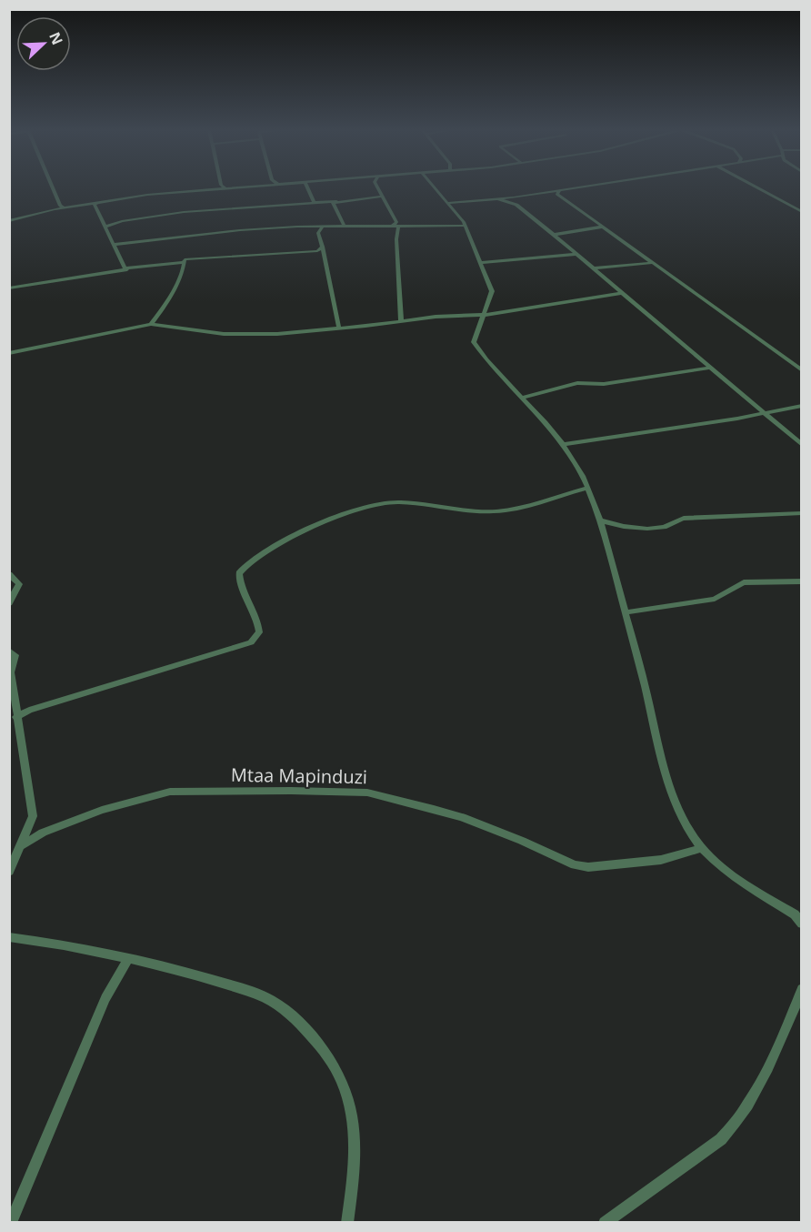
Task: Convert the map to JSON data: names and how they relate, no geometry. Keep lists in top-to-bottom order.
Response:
{
  "streets": {
    "street": ["Mtaa Mapinduzi"]
  },
  "north": "top right"
}
